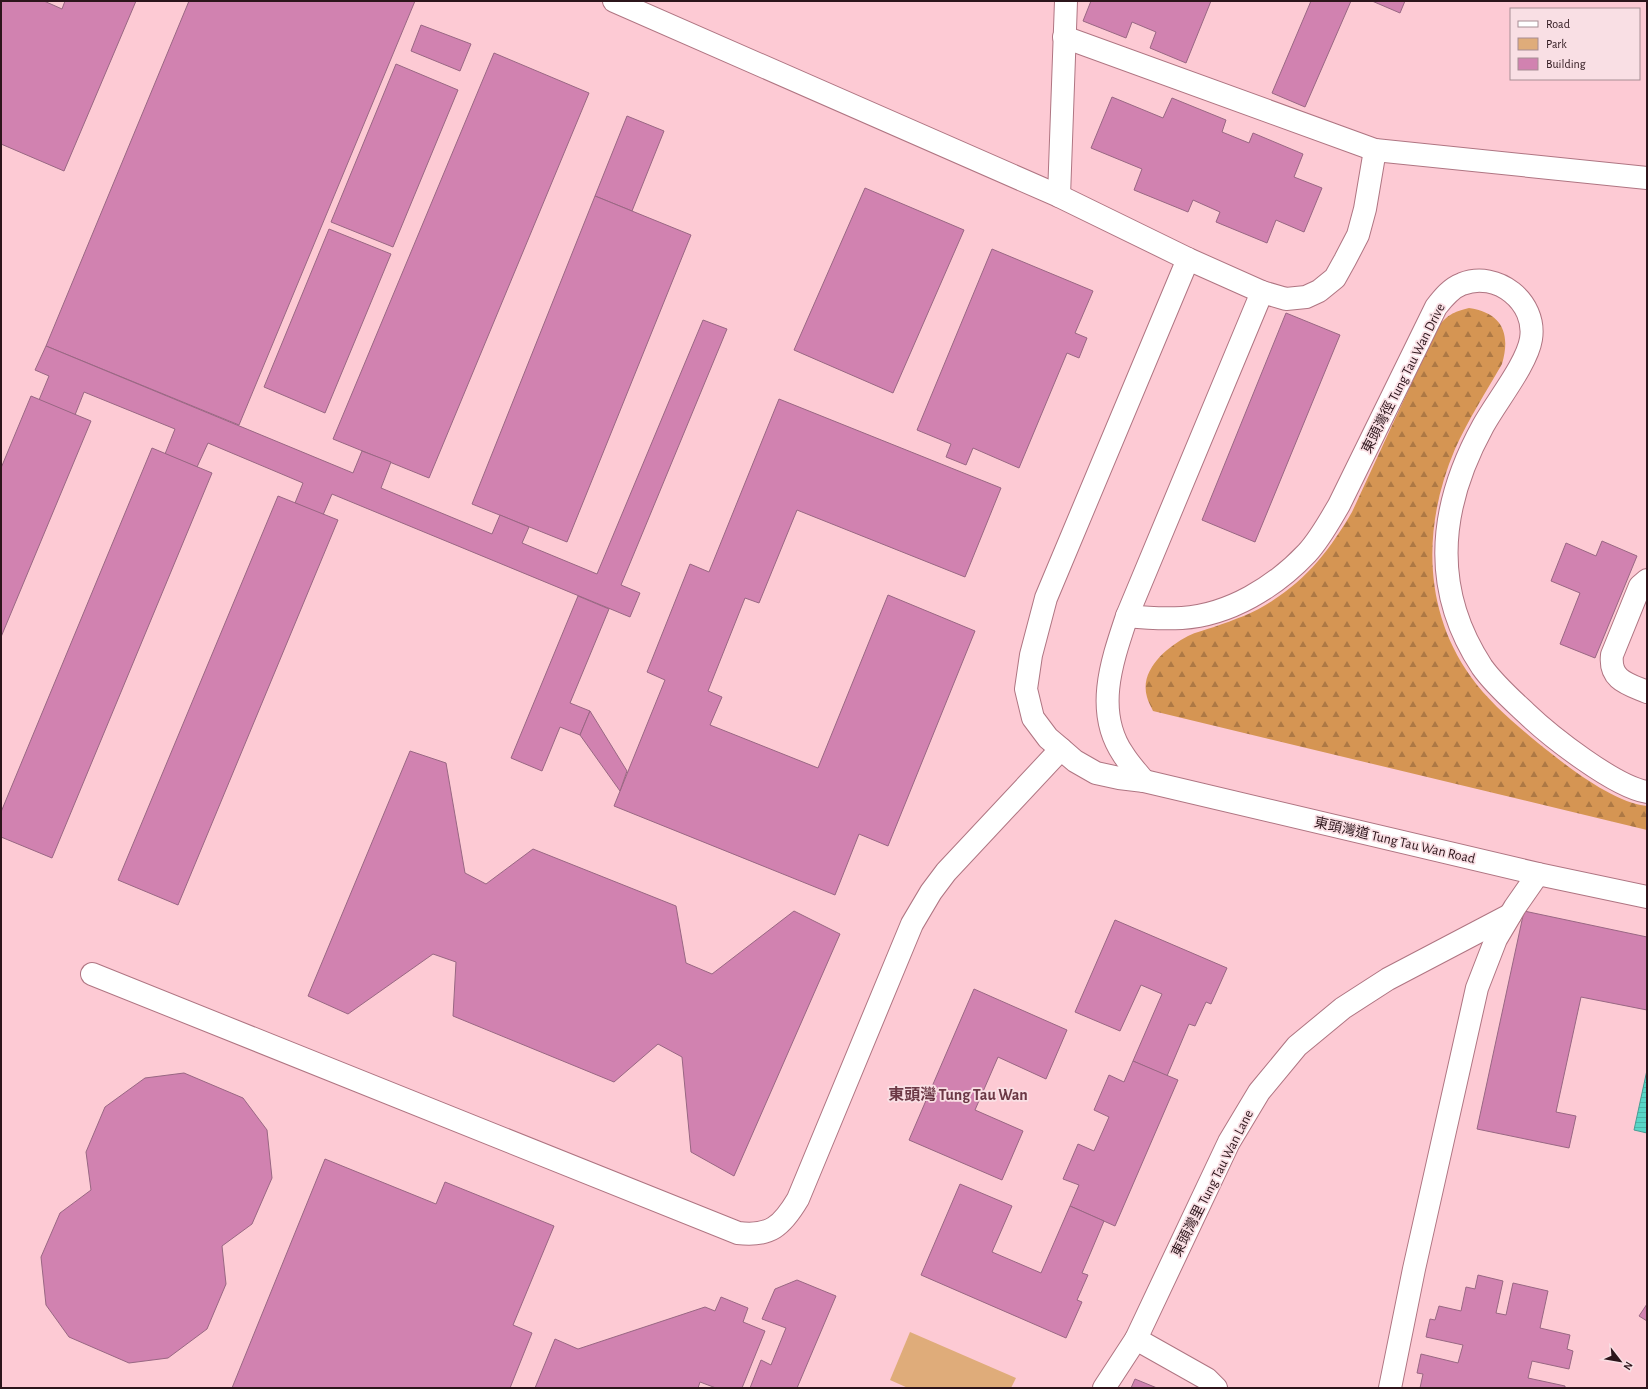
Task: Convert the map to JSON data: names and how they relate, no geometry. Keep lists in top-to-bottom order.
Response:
{
  "streets": {
    "lane": ["東頭灣徑 Tung Tau Wan Drive", "東頭灣道 Tung Tau Wan Road", "東頭灣里 Tung Tau Wan Lane"]
  },
  "districts": ["東頭灣 Tung Tau Wan"],
  "legend": ["Road", "Park", "Building"],
  "north": "bottom right"
}
